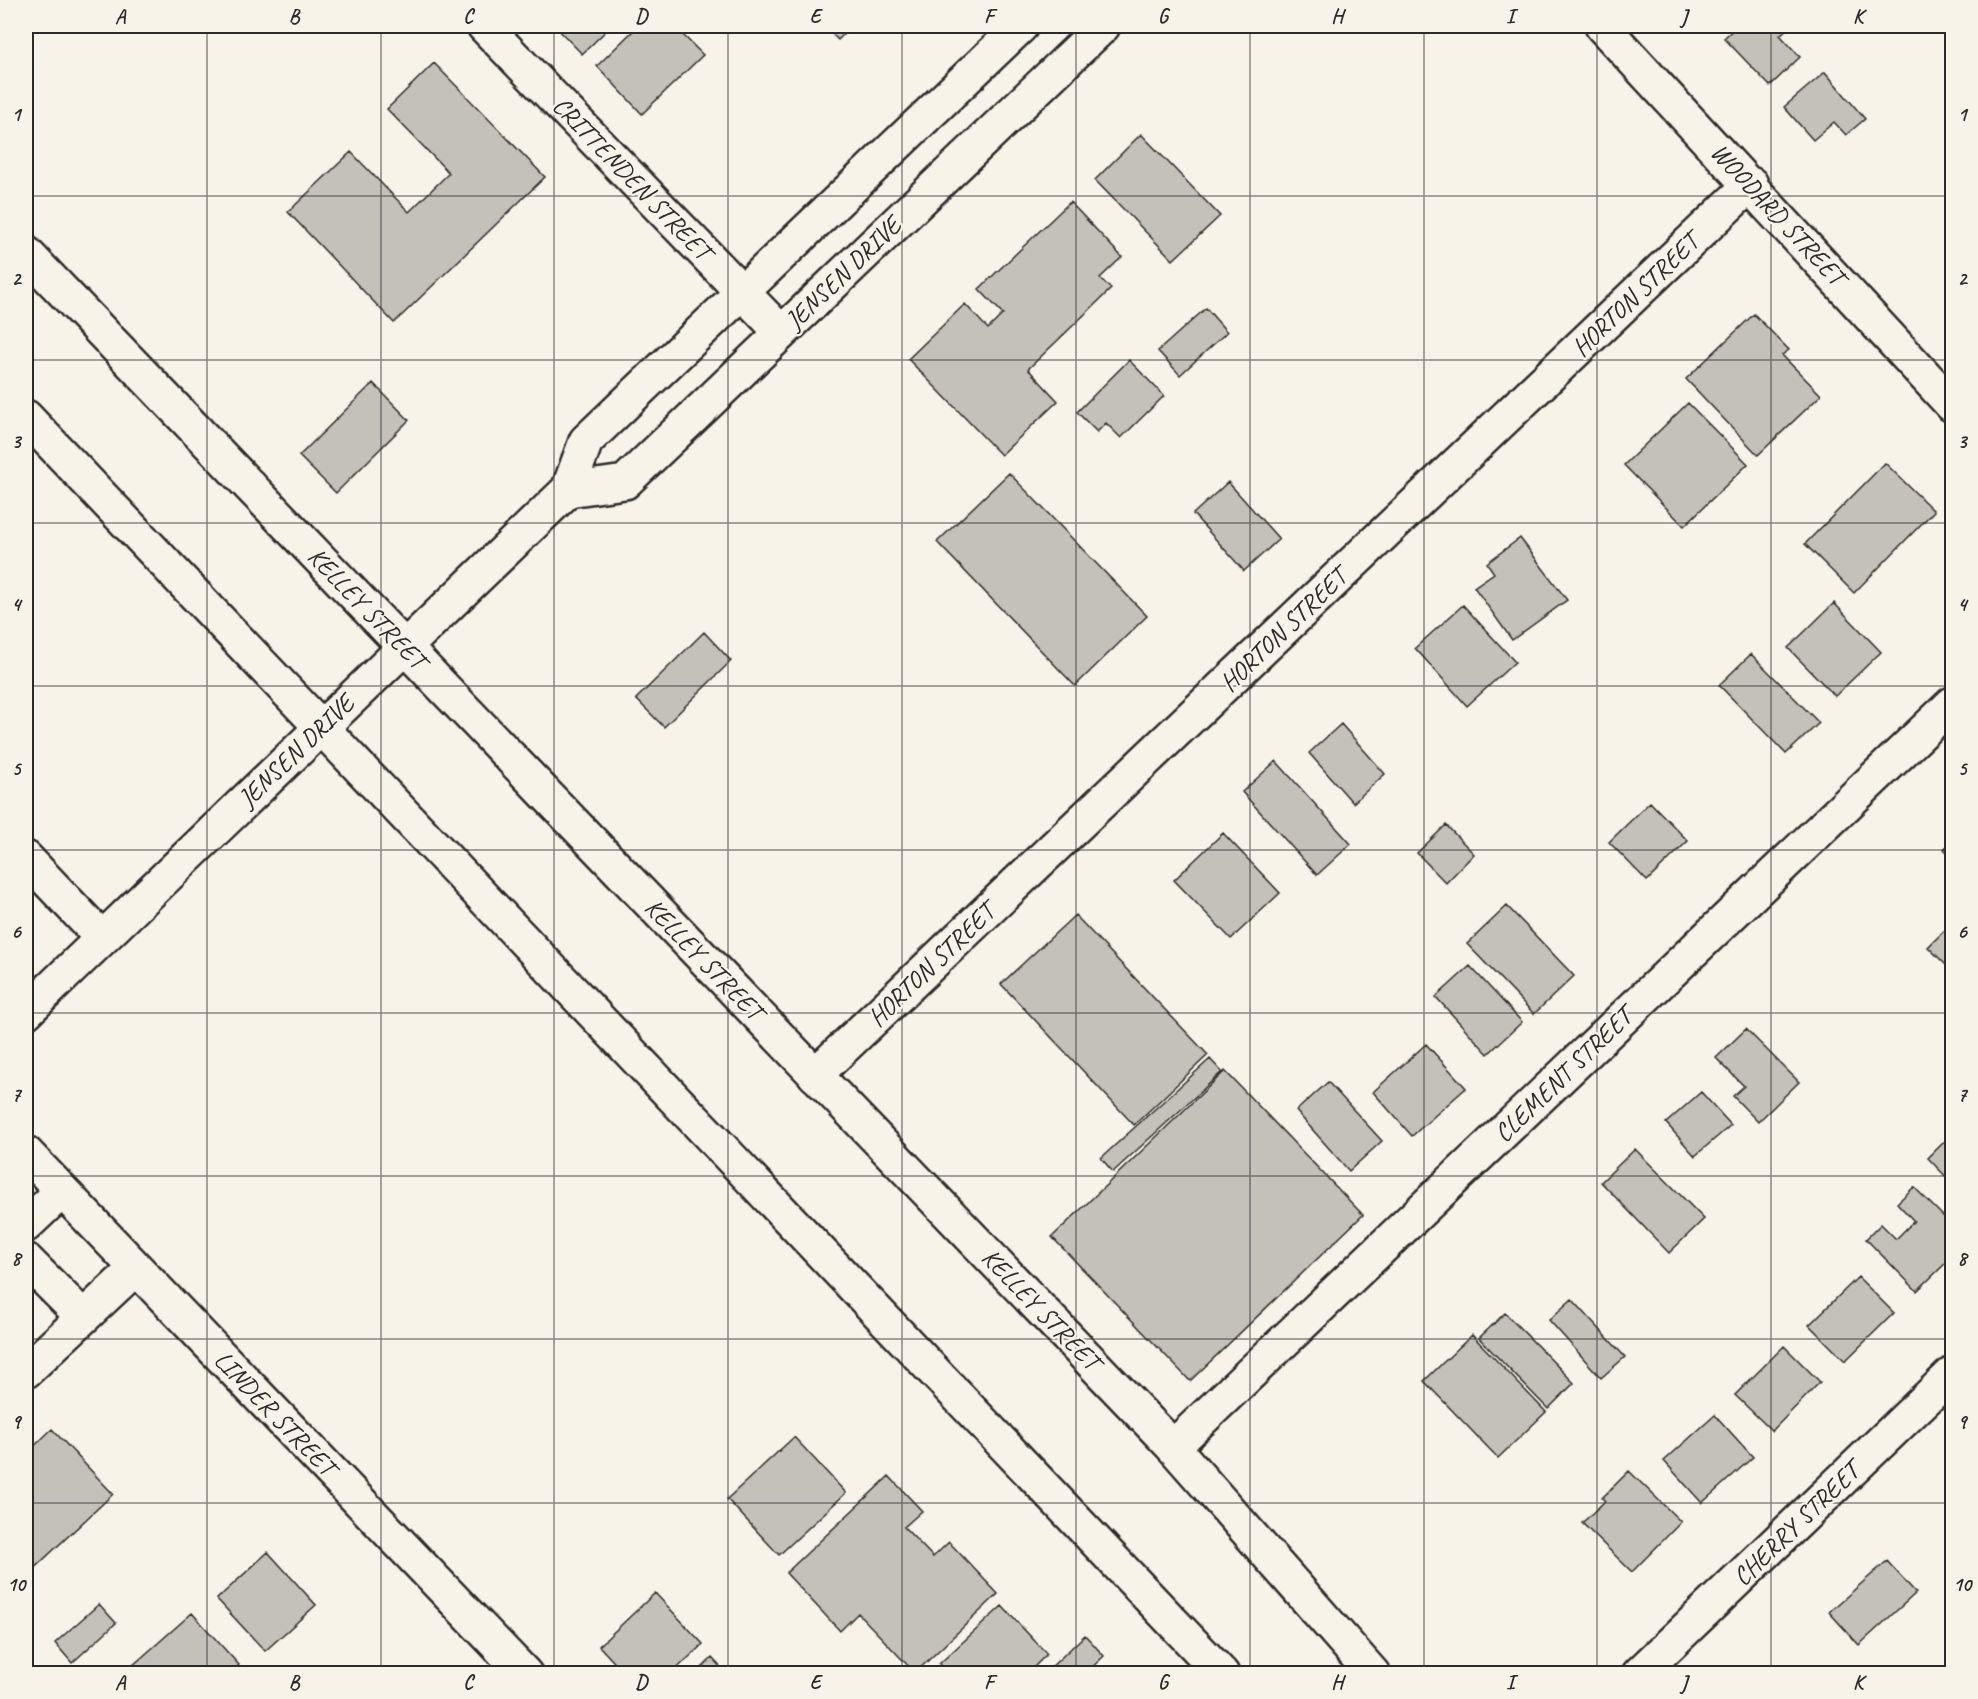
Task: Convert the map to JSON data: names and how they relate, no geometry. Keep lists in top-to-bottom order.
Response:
{
  "streets": {
    "main road": [
      "CRITTENDEN STREET",
      "WOODARD STREET",
      "JENSEN DRIVE",
      "HORTON STREET",
      "KELLEY STREET",
      "CLEMENT STREET",
      "LINDER STREET",
      "CHERRY STREET"
    ]
  },
  "crossings": [
    ["CRITTENDEN STREET", "JENSEN DRIVE"],
    ["WOODARD STREET", "HORTON STREET"],
    ["JENSEN DRIVE", "KELLEY STREET"],
    ["HORTON STREET", "KELLEY STREET"],
    ["KELLEY STREET", "CLEMENT STREET"]
  ],
  "grid": {
    "columns": [
      "A",
      "B",
      "C",
      "D",
      "E",
      "F",
      "G",
      "H",
      "I",
      "J",
      "K"
    ],
    "rows": [
      "1",
      "2",
      "3",
      "4",
      "5",
      "6",
      "7",
      "8",
      "9",
      "10"
    ]
  }
}
